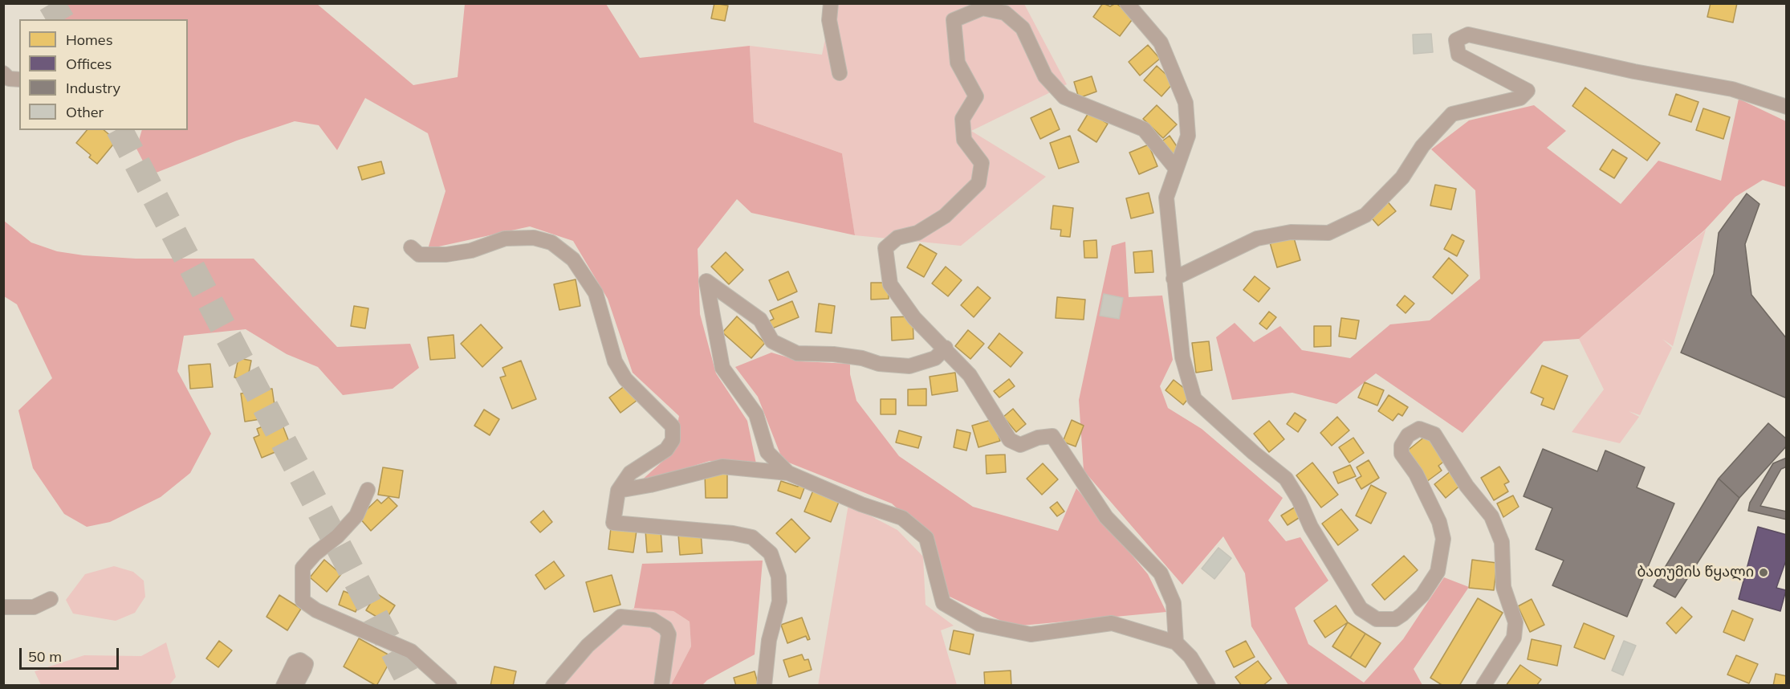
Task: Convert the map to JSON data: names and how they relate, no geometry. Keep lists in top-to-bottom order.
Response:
{
  "places": ["ბათუმის წყალი"],
  "legend": [
    "Homes",
    "Offices",
    "Industry",
    "Other"
  ],
  "scale_bar": "50 m"
}
